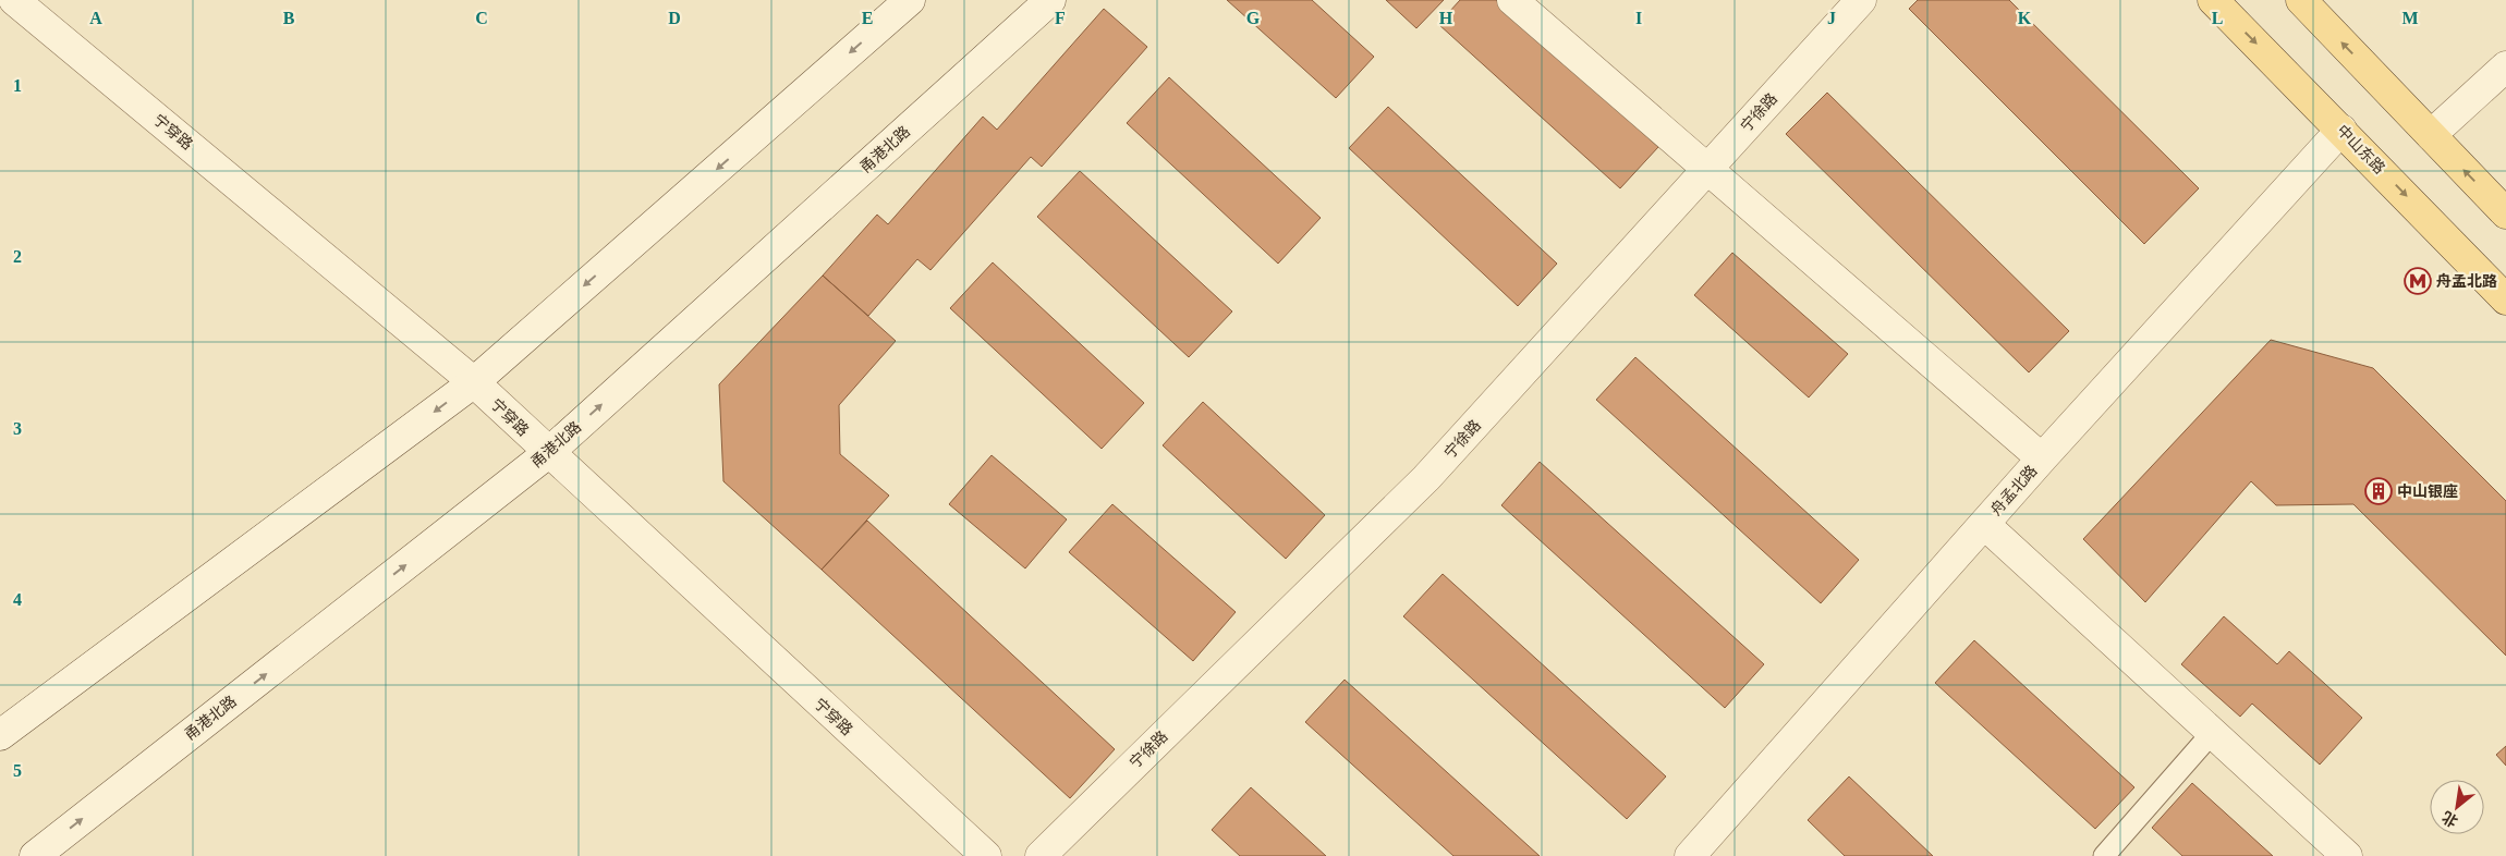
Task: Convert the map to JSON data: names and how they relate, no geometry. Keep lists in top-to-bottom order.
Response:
{
  "streets": {
    "main road": ["中山东路"],
    "street": [
      "宁徐路",
      "宁穿路",
      "甬港北路",
      "舟孟北路"
    ]
  },
  "crossings": [
    ["宁穿路", "甬港北路"],
    ["中山东路", "舟孟北路"]
  ],
  "places": {
    "metro station": ["舟孟北路"],
    "building": ["中山银座"]
  },
  "north": "bottom left",
  "grid": {
    "columns": [
      "A",
      "B",
      "C",
      "D",
      "E",
      "F",
      "G",
      "H",
      "I",
      "J",
      "K",
      "L",
      "M"
    ],
    "rows": [
      "1",
      "2",
      "3",
      "4",
      "5"
    ]
  }
}
